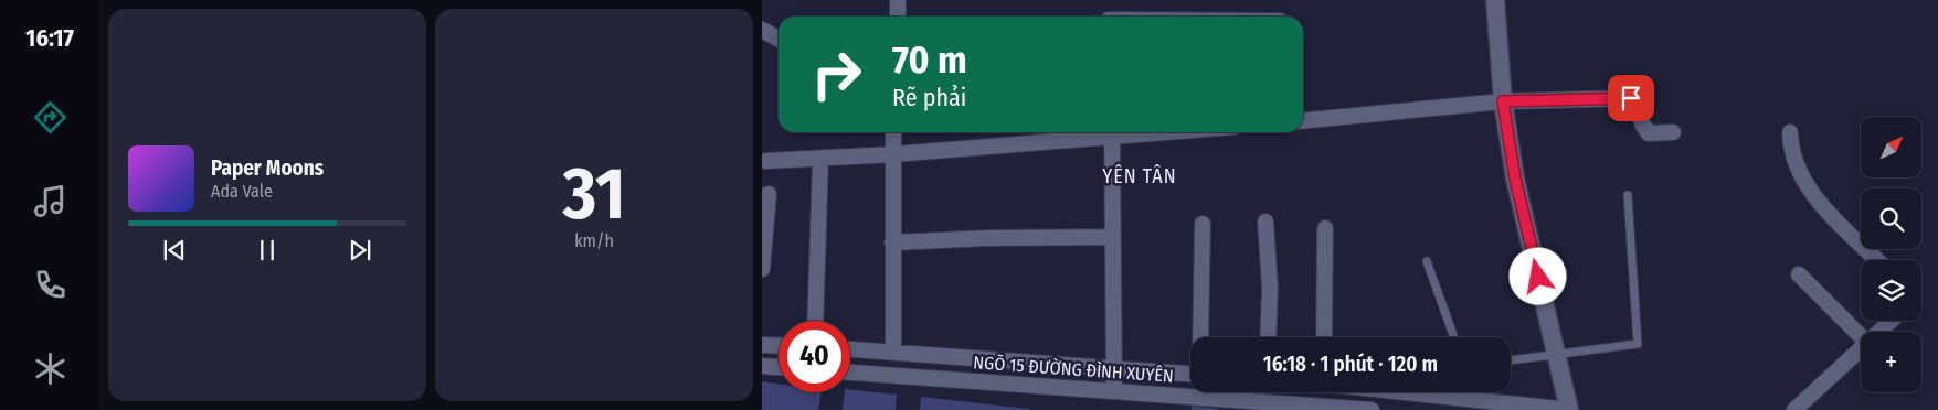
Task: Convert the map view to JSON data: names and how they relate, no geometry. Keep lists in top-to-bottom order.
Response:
{
  "streets": {
    "street": ["NGÕ 15 ĐƯỜNG ĐÌNH XUYÊN"]
  },
  "districts": ["YÊN TÂN"],
  "north": "top right",
  "page": {
    "tabs": "16:17",
    "tile": ["31", "km/h"],
    "turn": ["70 m", "Rẽ phải"],
    "map_buttons": "+",
    "song": ["Paper Moons", "Ada Vale"],
    "limit": "40",
    "trip": "16:18 · 1 phút · 120 m"
  }
}
